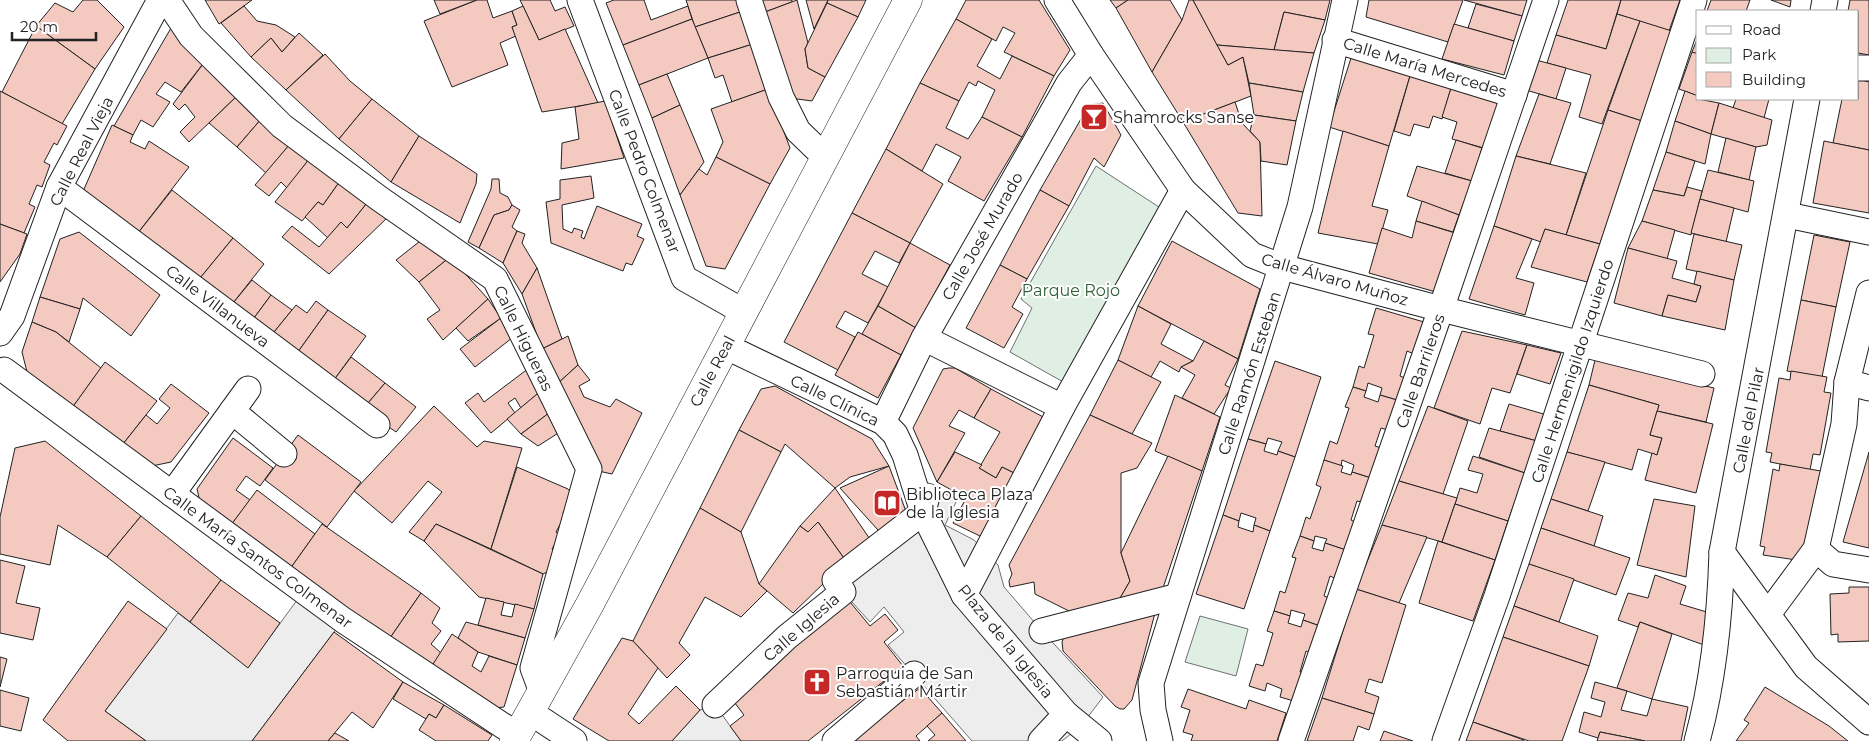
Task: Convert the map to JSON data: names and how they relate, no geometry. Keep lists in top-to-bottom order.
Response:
{
  "streets": {
    "street": [
      "Calle María Mercedes",
      "Calle Real Vieja",
      "Calle Pedro Colmenar",
      "Calle José Murado",
      "Calle Álvaro Muñoz",
      "Calle Villanueva",
      "Calle Higueras",
      "Calle Real",
      "Calle Barrileros",
      "Calle Hermenigildo Izquierdo",
      "Calle Ramón Esteban",
      "Calle Clínica",
      "Calle del Pilar",
      "Calle María Santos Colmenar",
      "Calle Iglesia",
      "Plaza de la Iglesia"
    ]
  },
  "crossings": [
    ["Calle María Mercedes", "Calle Barrileros"],
    ["Calle María Mercedes", "Calle Ramón Esteban"],
    ["Calle Real Vieja", "Calle Villanueva"],
    ["Calle Pedro Colmenar", "Calle Real"],
    ["Calle José Murado", "Calle Álvaro Muñoz"],
    ["Calle José Murado", "Calle Clínica"],
    ["Calle Álvaro Muñoz", "Calle Barrileros"],
    ["Calle Álvaro Muñoz", "Calle Hermenigildo Izquierdo"],
    ["Calle Álvaro Muñoz", "Calle Ramón Esteban"],
    ["Calle Higueras", "Calle Real"],
    ["Calle Higueras", "Calle María Santos Colmenar"],
    ["Calle Real", "Calle Clínica"],
    ["Calle Real", "Calle María Santos Colmenar"],
    ["Calle Clínica", "Calle Iglesia"],
    ["Calle Clínica", "Plaza de la Iglesia"],
    ["Calle Iglesia", "Plaza de la Iglesia"]
  ],
  "parks": ["Parque Rojo"],
  "places": {
    "bar": ["Shamrocks Sanse"],
    "library": ["Biblioteca Plaza de la Iglesia"],
    "church": ["Parroquia de San Sebastián Mártir"]
  },
  "legend": ["Road", "Park", "Building"],
  "scale_bar": "20 m"
}
